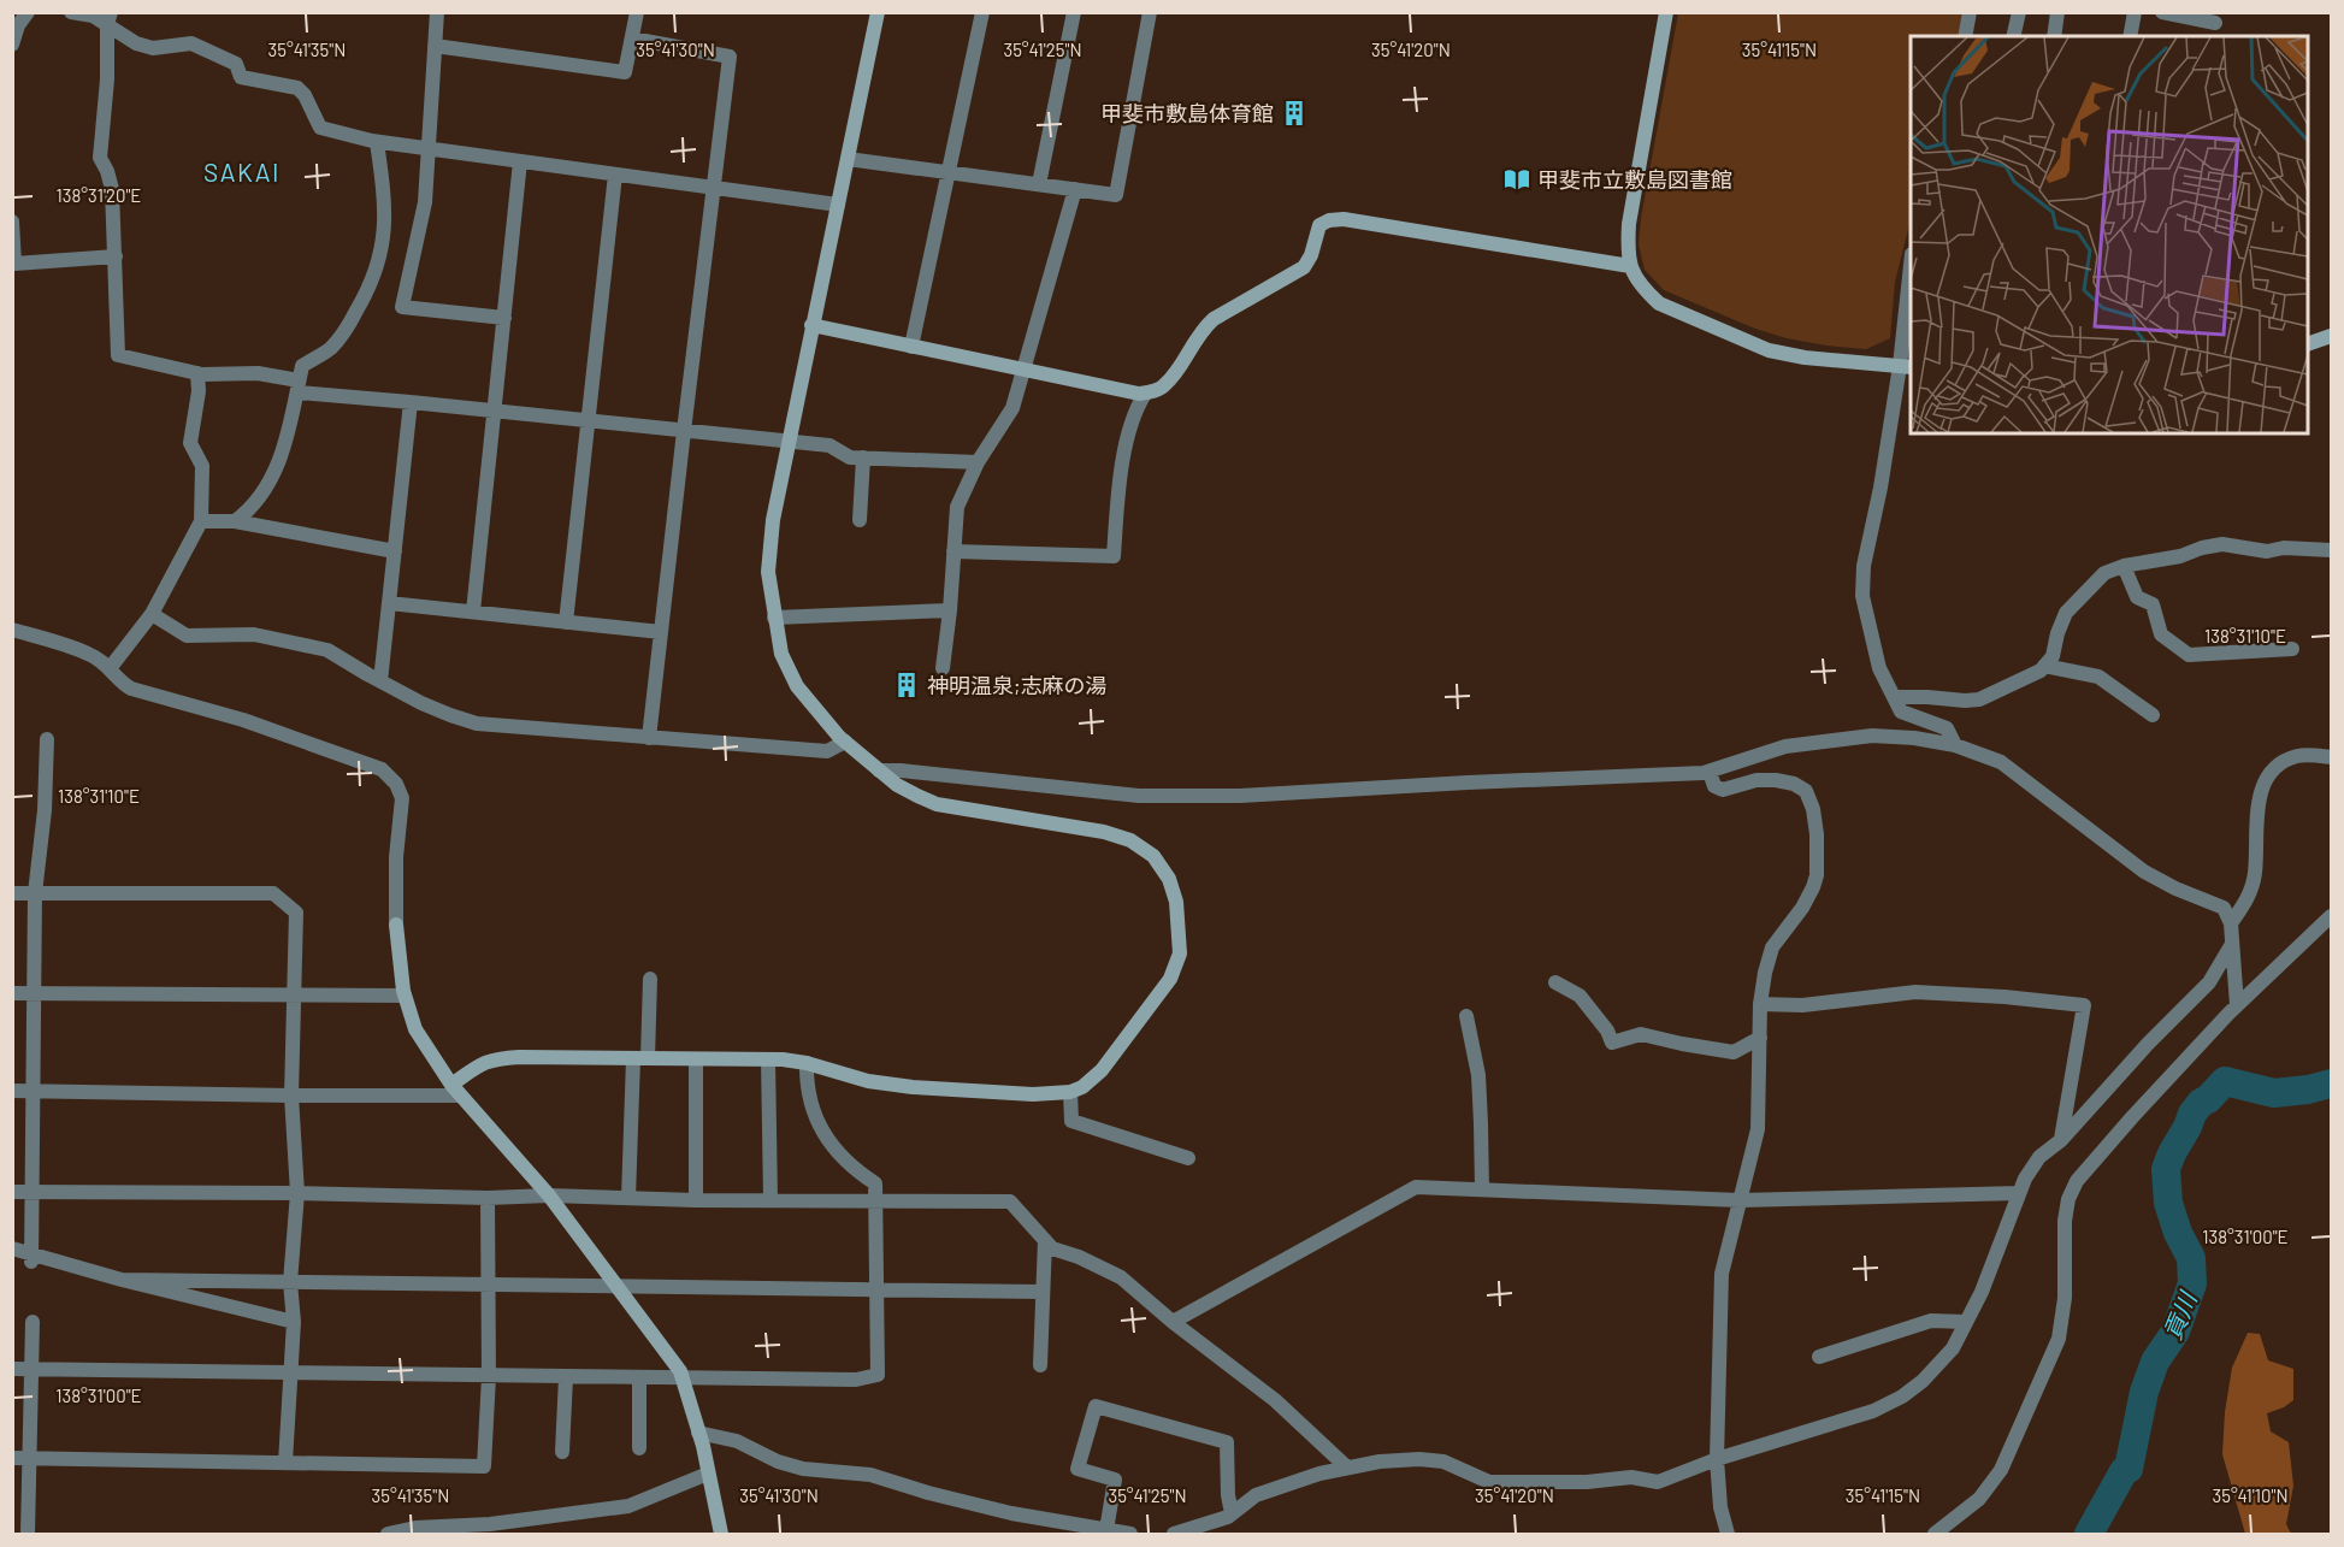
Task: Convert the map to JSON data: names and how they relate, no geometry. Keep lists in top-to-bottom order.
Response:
{
  "districts": ["SAKAI"],
  "water": ["貢川"],
  "places": {
    "building": ["甲斐市敷島体育館", "神明温泉;志麻の湯"],
    "library": ["甲斐市立敷島図書館"]
  },
  "coordinates": [
    "35°41'35\"N",
    "35°41'30\"N",
    "35°41'25\"N",
    "35°41'20\"N",
    "35°41'15\"N",
    "138°31'20\"E",
    "138°31'10\"E",
    "138°31'00\"E",
    "35°41'10\"N"
  ]
}
